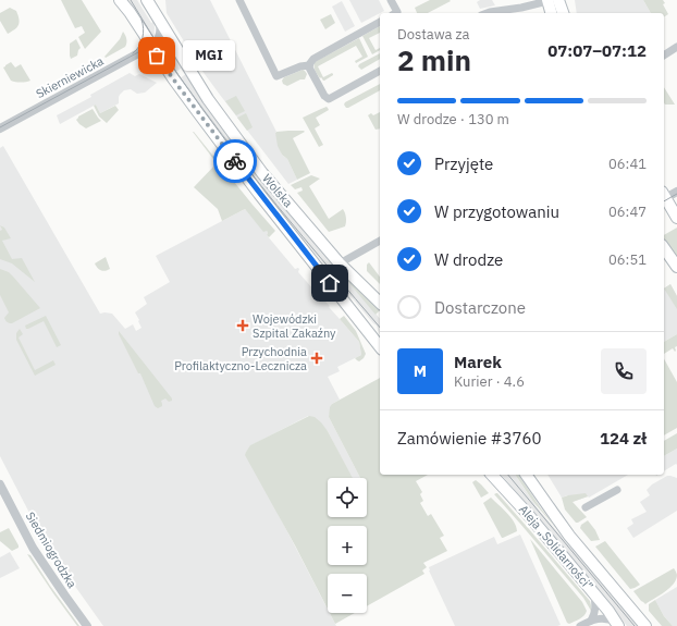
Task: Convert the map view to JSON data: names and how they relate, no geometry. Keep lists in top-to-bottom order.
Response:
{
  "streets": {
    "main road": ["Wolska", "Aleja „Solidarności”"],
    "street": ["Skierniewicka", "Siedmiogrodzka"]
  },
  "crossings": [
    ["Skierniewicka", "Wolska"]
  ],
  "places": {
    "other": ["MGI"],
    "health": ["Wojewódzki Szpital Zakaźny", "Przychodnia Profilaktyczno-Lecznicza"]
  },
  "page": {
    "heading": ["2 min", "Dostawa za", "07:07–07:12"],
    "panel": [
      "Marek",
      "Kurier · 4.6",
      "Zamówienie #3760",
      "124 zł"
    ],
    "bubble": "MGI",
    "bar": "W drodze · 130 m",
    "list": [
      ["Przyjęte", "06:41"],
      ["W przygotowaniu", "06:47"],
      ["W drodze", "06:51"],
      "Dostarczone"
    ],
    "round": "M",
    "map_buttons": ["+", "−"]
  }
}
